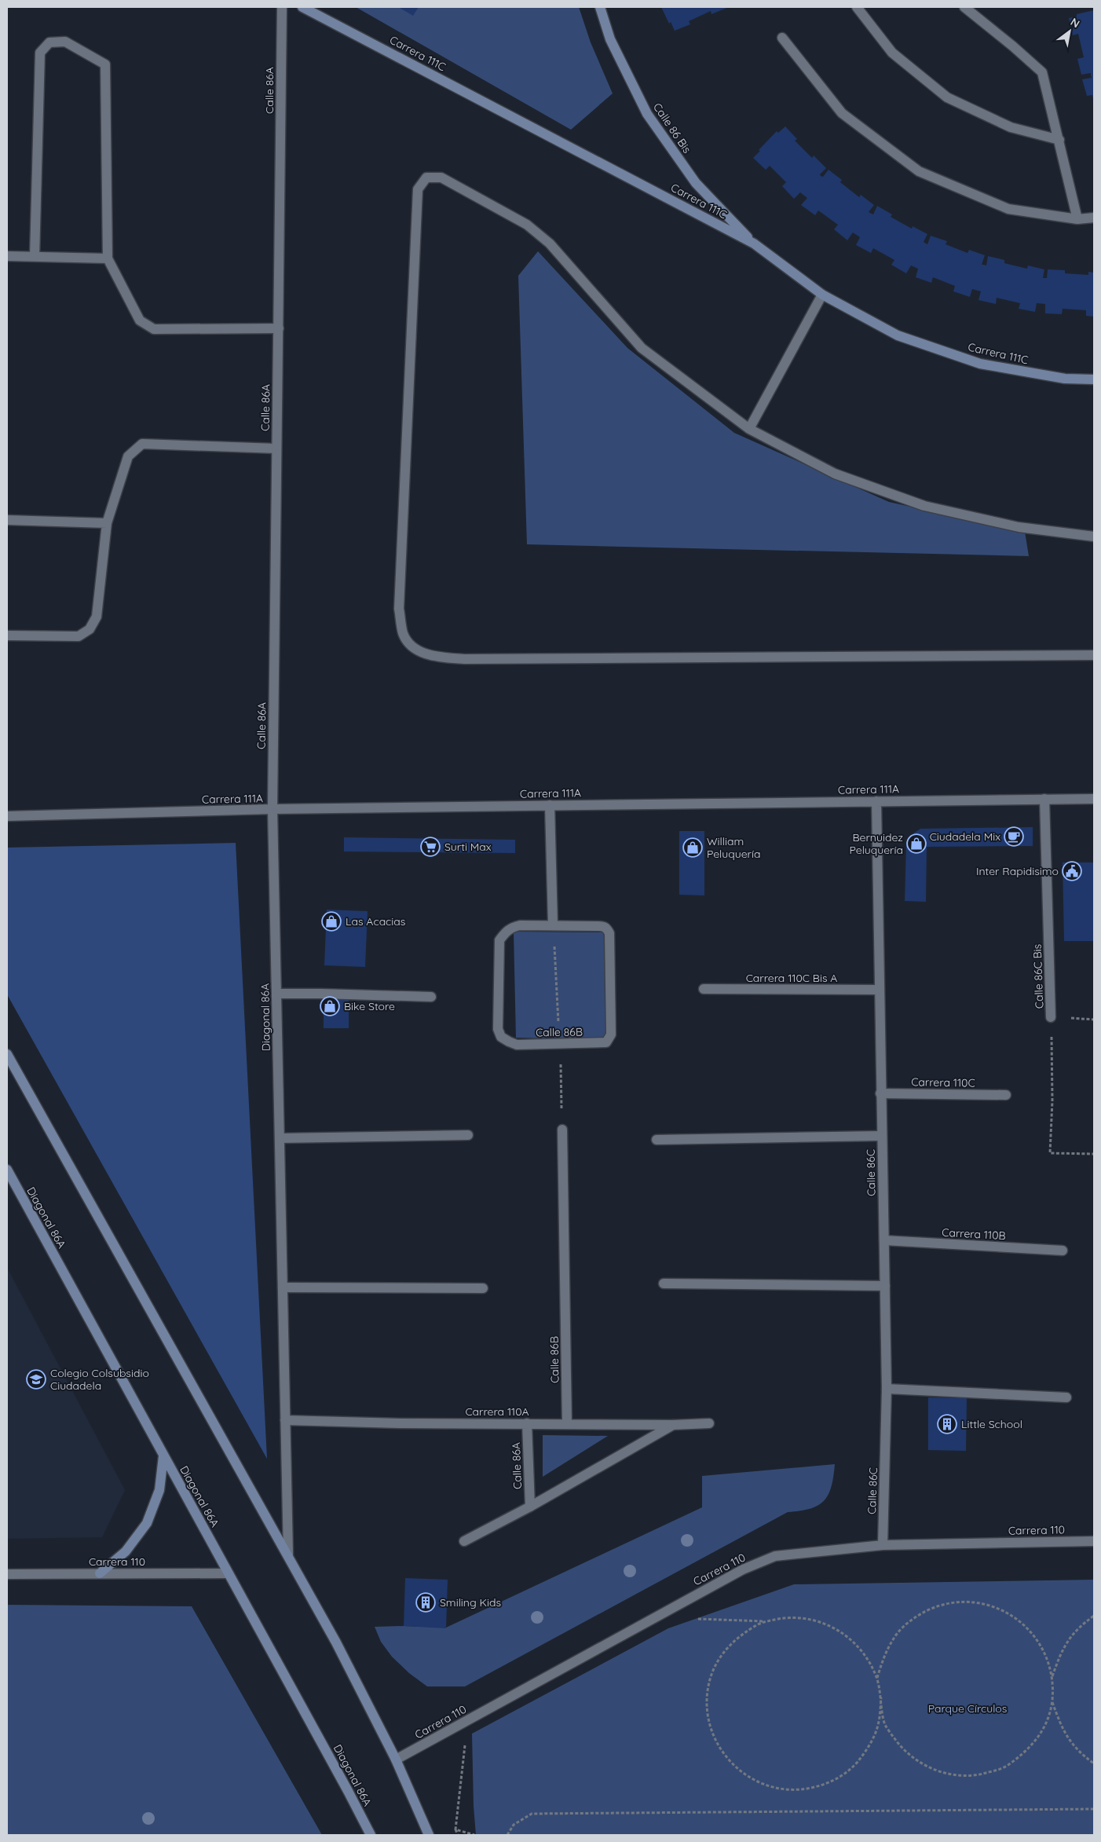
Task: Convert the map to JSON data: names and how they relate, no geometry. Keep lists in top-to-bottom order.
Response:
{
  "streets": {
    "street": [
      "Carrera 111C",
      "Calle 86A",
      "Calle 86 Bis",
      "Carrera 111A",
      "Calle 86C Bis",
      "Carrera 110C Bis A",
      "Diagonal 86A",
      "Calle 86B",
      "Carrera 110C",
      "Calle 86C",
      "Carrera 110B",
      "Carrera 110A",
      "Carrera 110"
    ]
  },
  "crossings": [
    ["Carrera 111C", "Calle 86 Bis"],
    ["Calle 86A", "Carrera 111A"],
    ["Calle 86A", "Diagonal 86A"],
    ["Calle 86A", "Carrera 110A"],
    ["Carrera 111A", "Calle 86C Bis"],
    ["Carrera 111A", "Diagonal 86A"],
    ["Carrera 111A", "Calle 86C"],
    ["Carrera 110C Bis A", "Calle 86C"],
    ["Diagonal 86A", "Carrera 110A"],
    ["Diagonal 86A", "Carrera 110"],
    ["Calle 86B", "Carrera 110A"],
    ["Carrera 110C", "Calle 86C"],
    ["Calle 86C", "Carrera 110B"],
    ["Calle 86C", "Carrera 110"]
  ],
  "parks": ["Parque Círculos"],
  "places": {
    "cafe": ["Ciudadela Mix"],
    "shop": [
      "Bernuidez Peluquería",
      "William Peluquería",
      "Las Acacias",
      "Bike Store"
    ],
    "supermarket": ["Surti Max"],
    "public building": ["Inter Rapidisimo"],
    "school or university": ["Colegio Colsubsidio Ciudadela"],
    "building": ["Little School", "Smiling Kids"]
  },
  "north": "top right"
}
